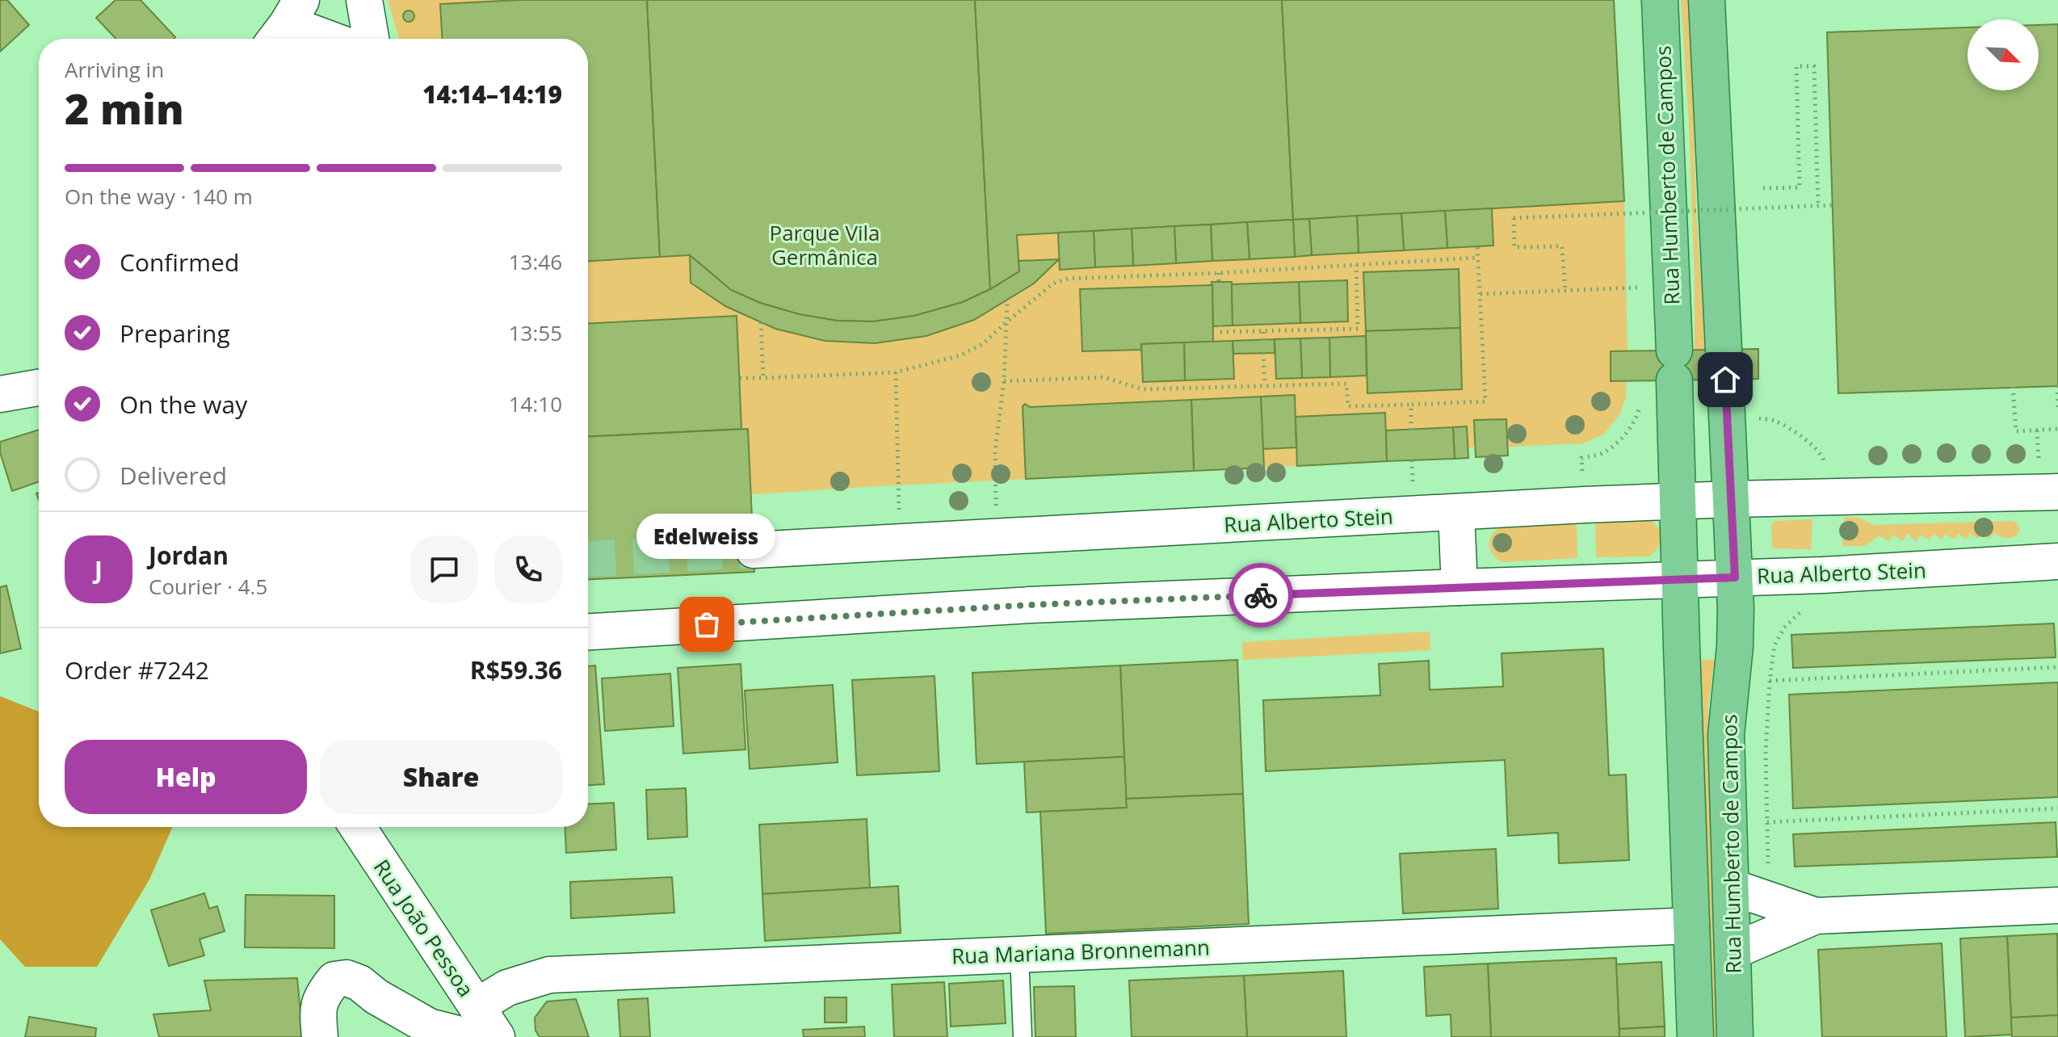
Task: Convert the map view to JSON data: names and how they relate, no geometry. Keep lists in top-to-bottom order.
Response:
{
  "streets": {
    "main road": ["Rua Humberto de Campos"],
    "street": ["Rua Alberto Stein", "Rua João Pessoa", "Rua Mariana Bronnemann"]
  },
  "crossings": [
    ["Rua Humberto de Campos", "Rua Alberto Stein"],
    ["Rua Humberto de Campos", "Rua Mariana Bronnemann"],
    ["Rua João Pessoa", "Rua Mariana Bronnemann"]
  ],
  "parks": ["Parque Vila Germânica"],
  "places": ["Edelweiss"],
  "north": "bottom right",
  "page": {
    "heading": ["2 min", "Arriving in", "14:14–14:19"],
    "panel": [
      "Jordan",
      "Courier · 4.5",
      "Order #7242",
      "R$59.36"
    ],
    "bar": "On the way · 140 m",
    "list": [
      ["Confirmed", "13:46"],
      ["Preparing", "13:55"],
      ["On the way", "14:10"],
      "Delivered"
    ],
    "bubble": "Edelweiss",
    "round": "J",
    "buttons": ["Help", "Share"]
  }
}
